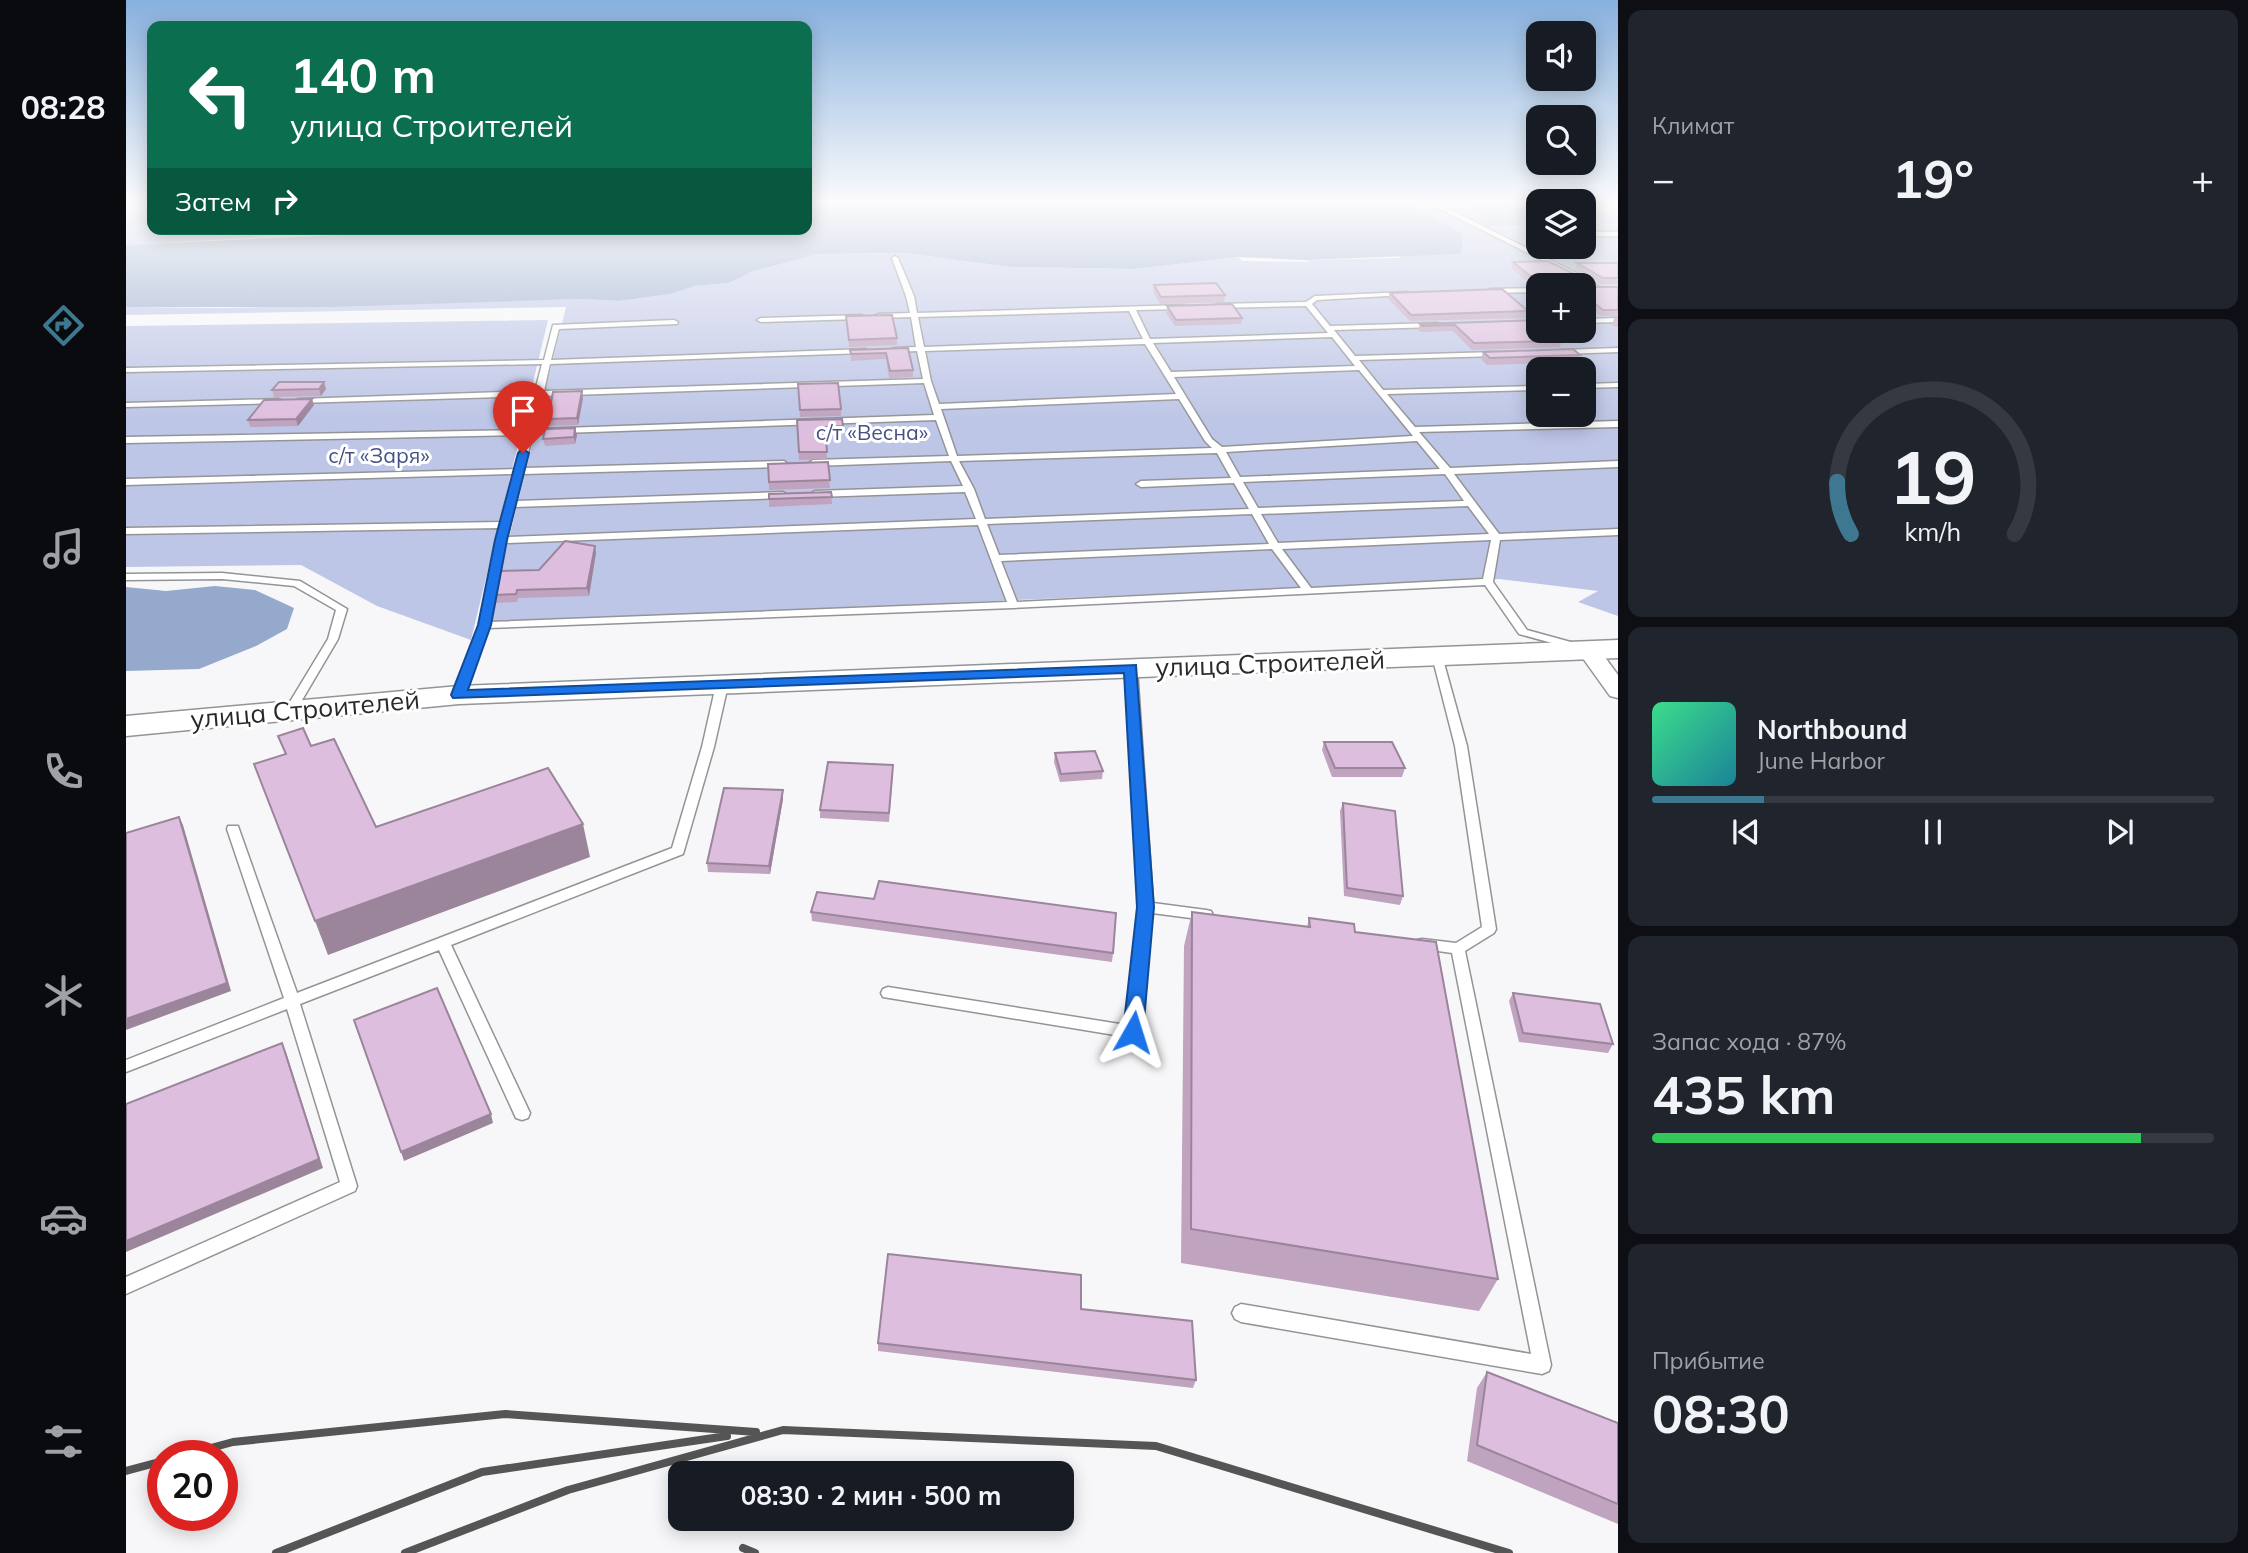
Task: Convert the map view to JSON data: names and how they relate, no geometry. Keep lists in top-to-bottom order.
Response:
{
  "streets": {
    "main road": ["улица Строителей"]
  },
  "parks": ["с/т «Весна»", "с/т «Заря»"],
  "page": {
    "tabs": "08:28",
    "tile": [
      "Климат",
      ["Запас хода · 87%", "435 km"],
      ["Прибытие", "08:30"]
    ],
    "map_buttons": ["+", "−"],
    "turn": ["140 m", "улица Строителей"],
    "heat": ["−", "19°", "+"],
    "then": "Затем",
    "song": ["Northbound", "June Harbor"],
    "limit": "20",
    "trip": "08:30 · 2 мин · 500 m",
    "gauge": ["19", "km/h"]
  }
}
